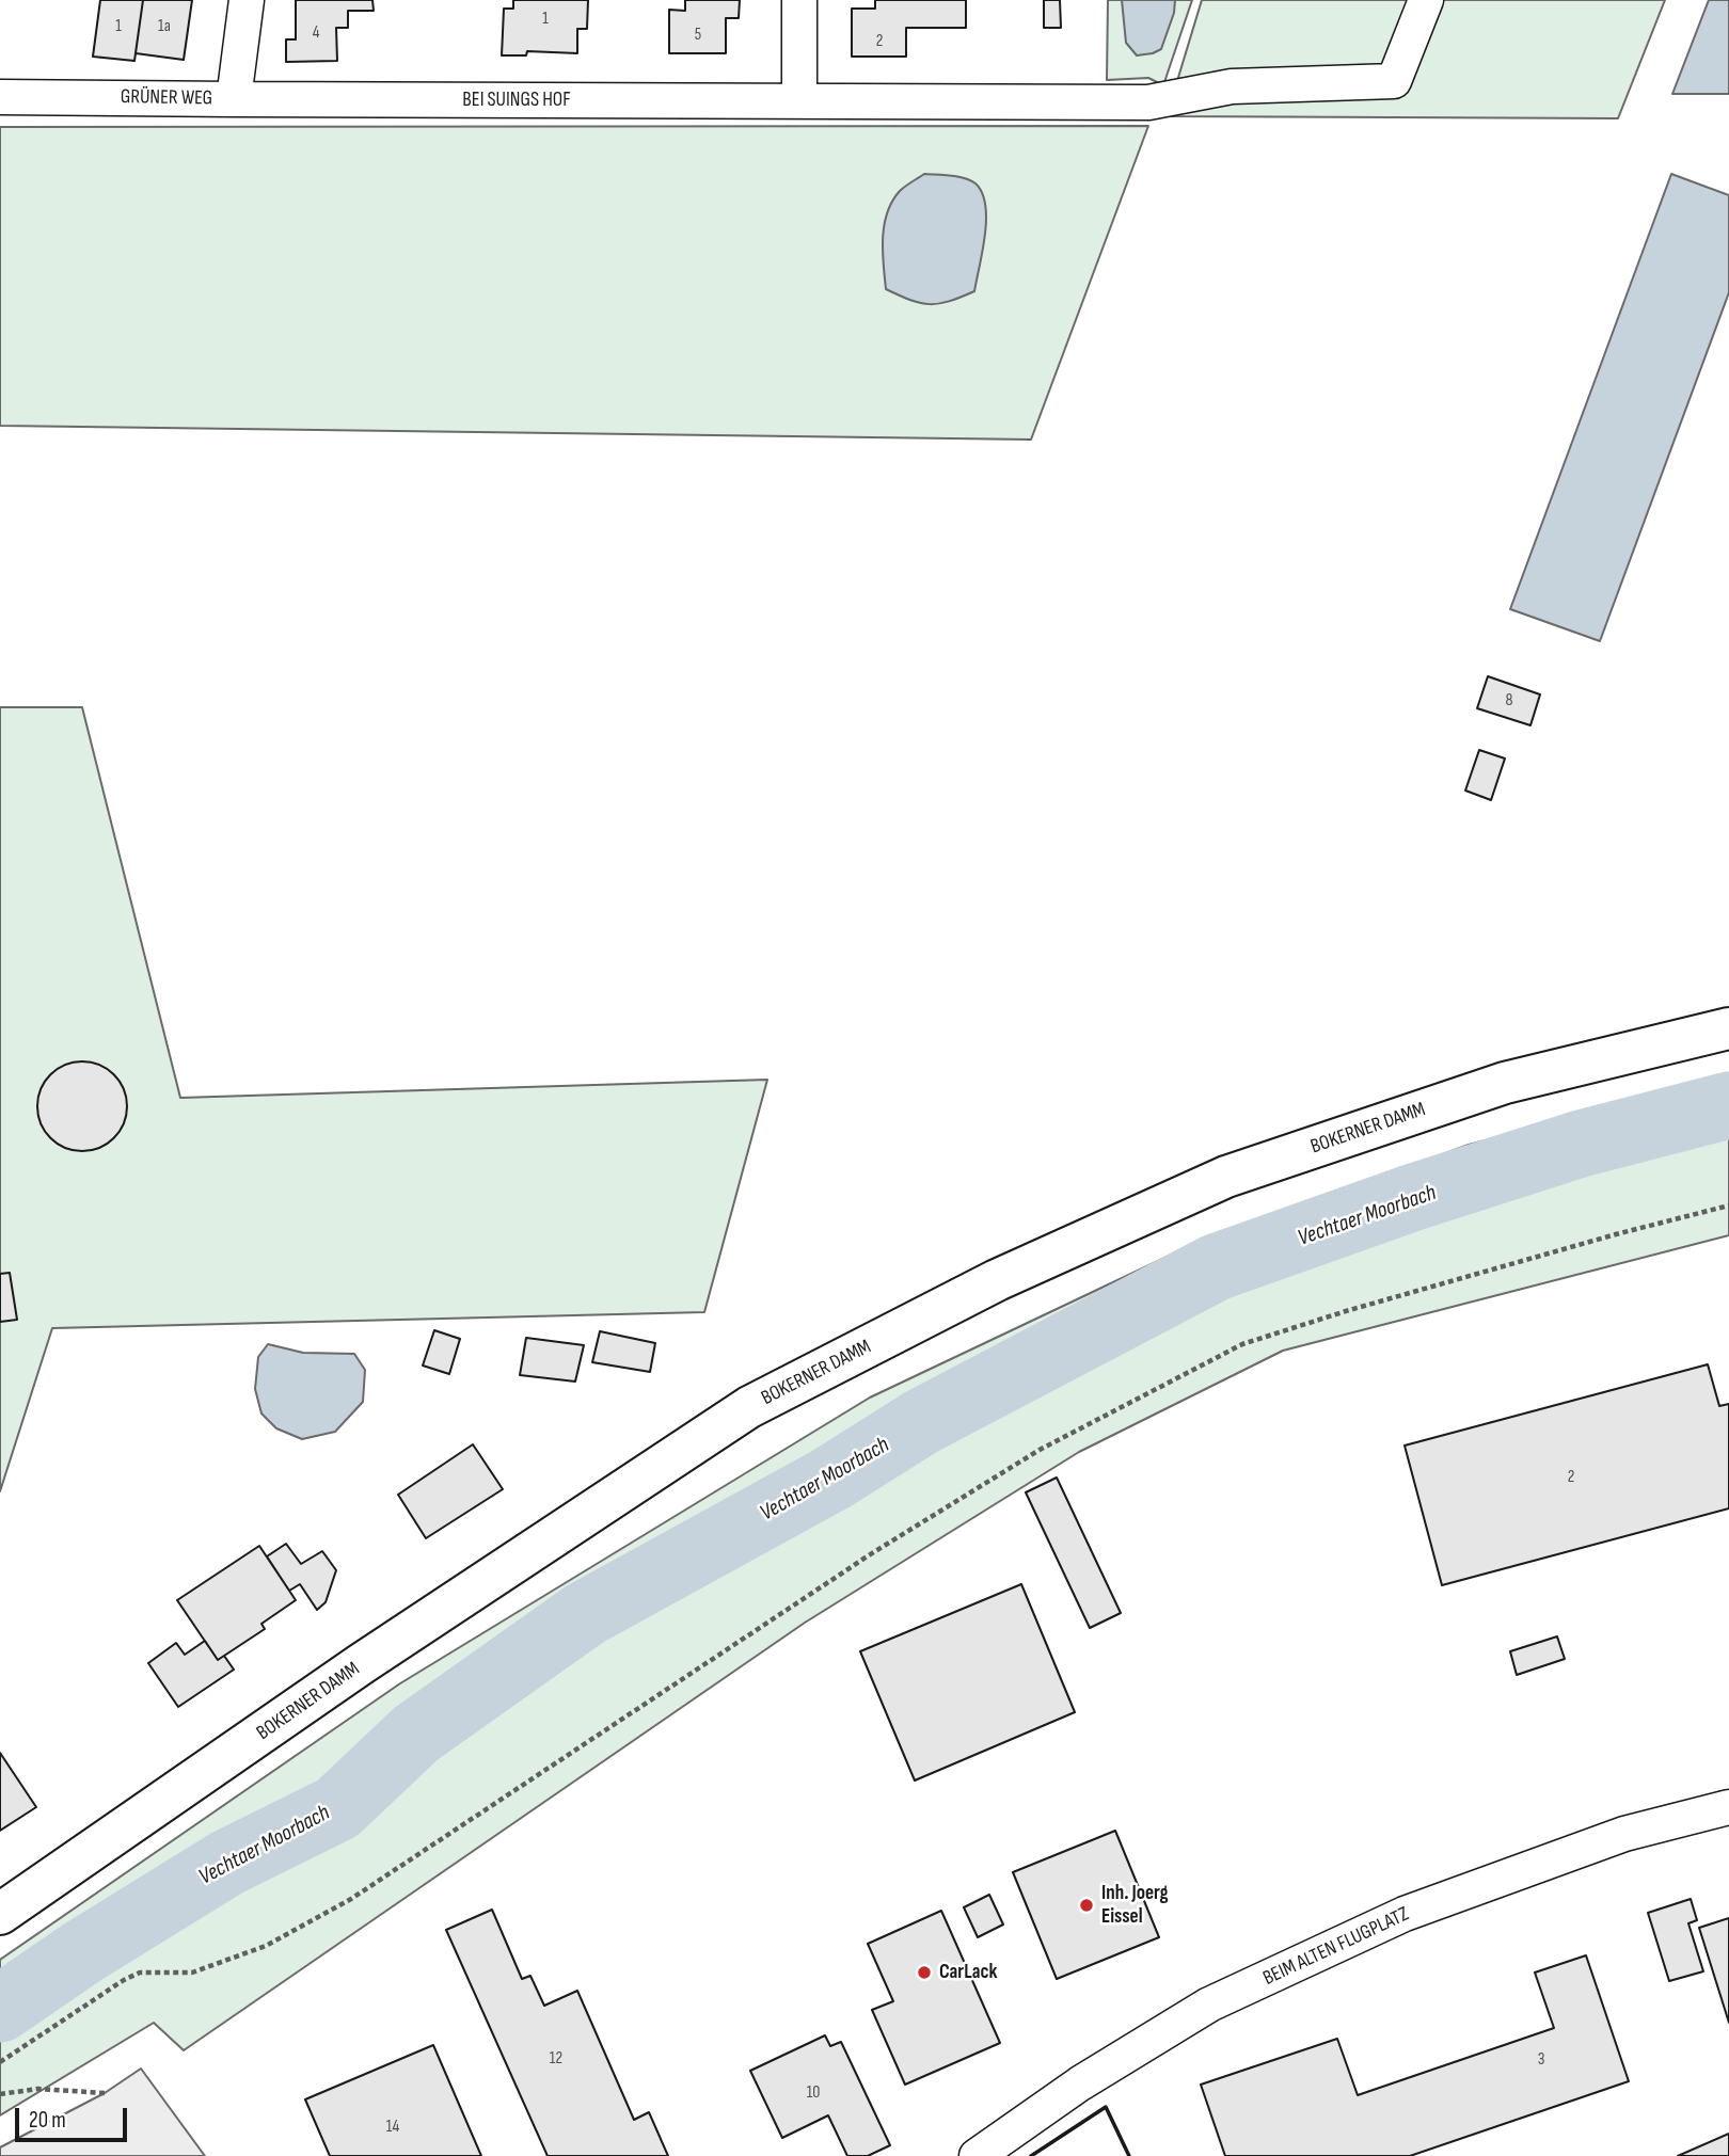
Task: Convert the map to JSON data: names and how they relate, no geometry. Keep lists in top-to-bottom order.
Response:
{
  "streets": {
    "main road": ["BOKERNER DAMM"],
    "street": ["GRÜNER WEG", "BEI SUINGS HOF", "BEIM ALTEN FLUGPLATZ"]
  },
  "crossings": [
    ["GRÜNER WEG", "BEI SUINGS HOF"]
  ],
  "water": ["Vechtaer Moorbach"],
  "places": ["Inh. Joerg Eissel", "CarLack"],
  "house_numbers": [
    "1",
    "1",
    "1a",
    "4",
    "5",
    "2",
    "8",
    "2",
    "12",
    "3",
    "10",
    "14"
  ],
  "scale_bar": "20 m"
}
